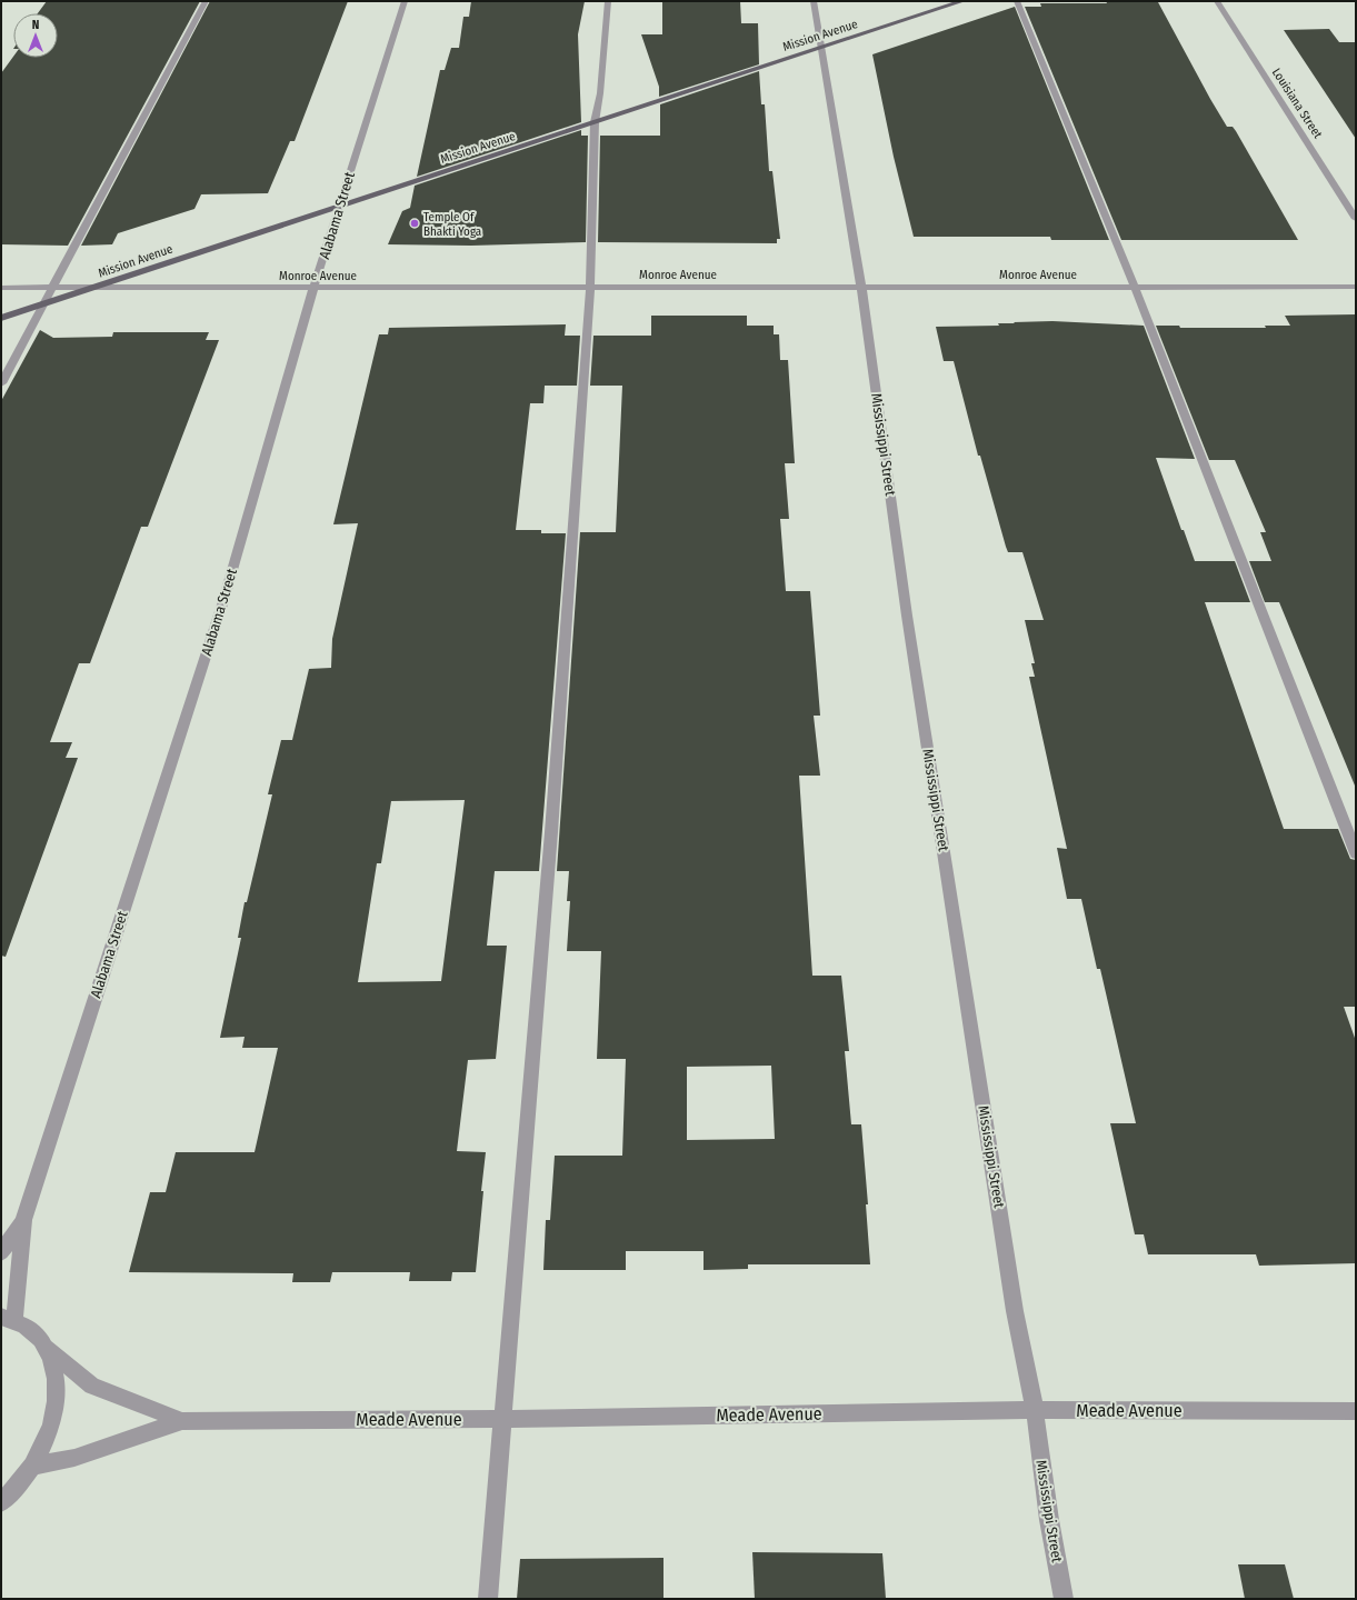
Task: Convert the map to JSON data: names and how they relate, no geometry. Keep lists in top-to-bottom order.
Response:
{
  "streets": {
    "main road": ["Mission Avenue"],
    "street": [
      "Louisiana Street",
      "Alabama Street",
      "Monroe Avenue",
      "Mississippi Street",
      "Meade Avenue"
    ]
  },
  "crossings": [
    ["Mission Avenue", "Alabama Street"],
    ["Mission Avenue", "Monroe Avenue"],
    ["Mission Avenue", "Mississippi Street"],
    ["Alabama Street", "Monroe Avenue"],
    ["Monroe Avenue", "Mississippi Street"],
    ["Mississippi Street", "Meade Avenue"]
  ],
  "places": ["Temple Of Bhakti Yoga"],
  "north": "top"
}
